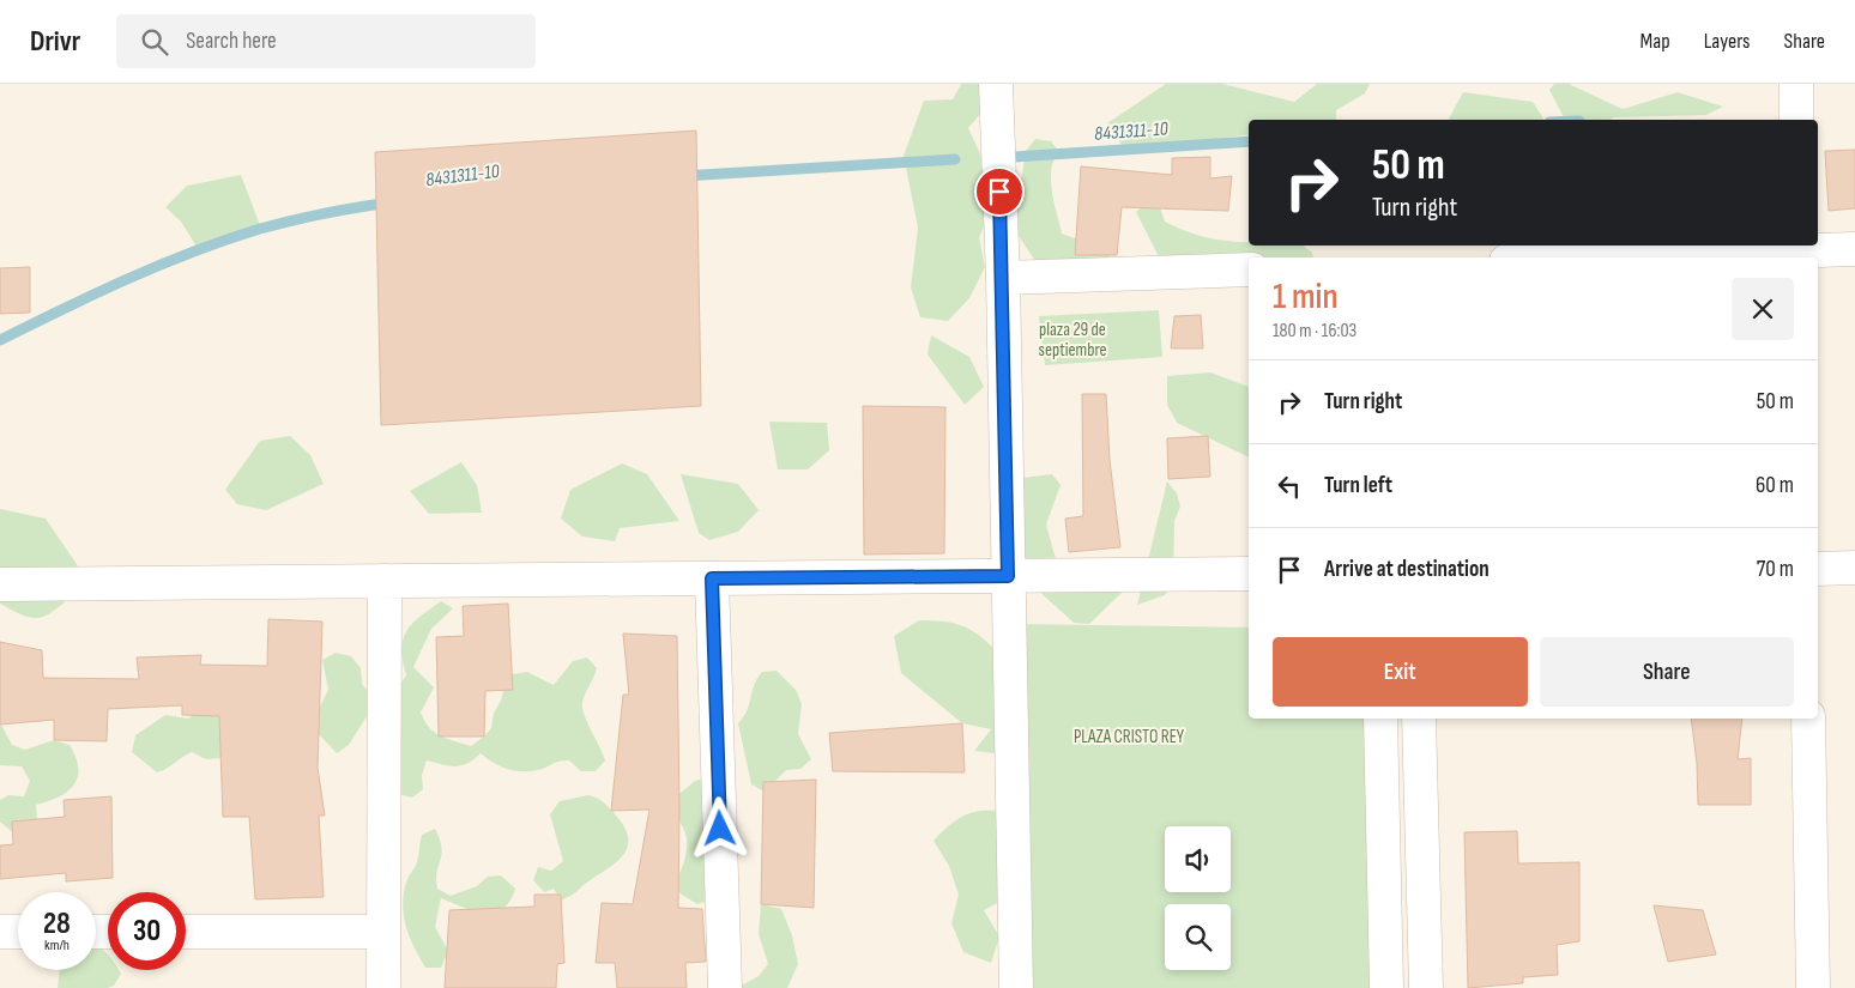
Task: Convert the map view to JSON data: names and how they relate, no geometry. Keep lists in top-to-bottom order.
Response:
{
  "water": ["8431311-10"],
  "parks": ["plaza 29 de septiembre", "PLAZA CRISTO REY"],
  "page": {
    "header": "Drivr",
    "search": "Search here",
    "nav": ["Map", "Layers", "Share"],
    "turn": ["50 m", "Turn right"],
    "heading": ["1 min", "180 m · 16:03"],
    "list": [
      {
        "name": "Turn right",
        "value": "50 m"
      },
      {
        "name": "Turn left",
        "value": "60 m"
      },
      {
        "name": "Arrive at destination",
        "value": "70 m"
      }
    ],
    "buttons": ["Exit", "Share"],
    "speed": "28 km/h",
    "limit": "30"
  }
}
